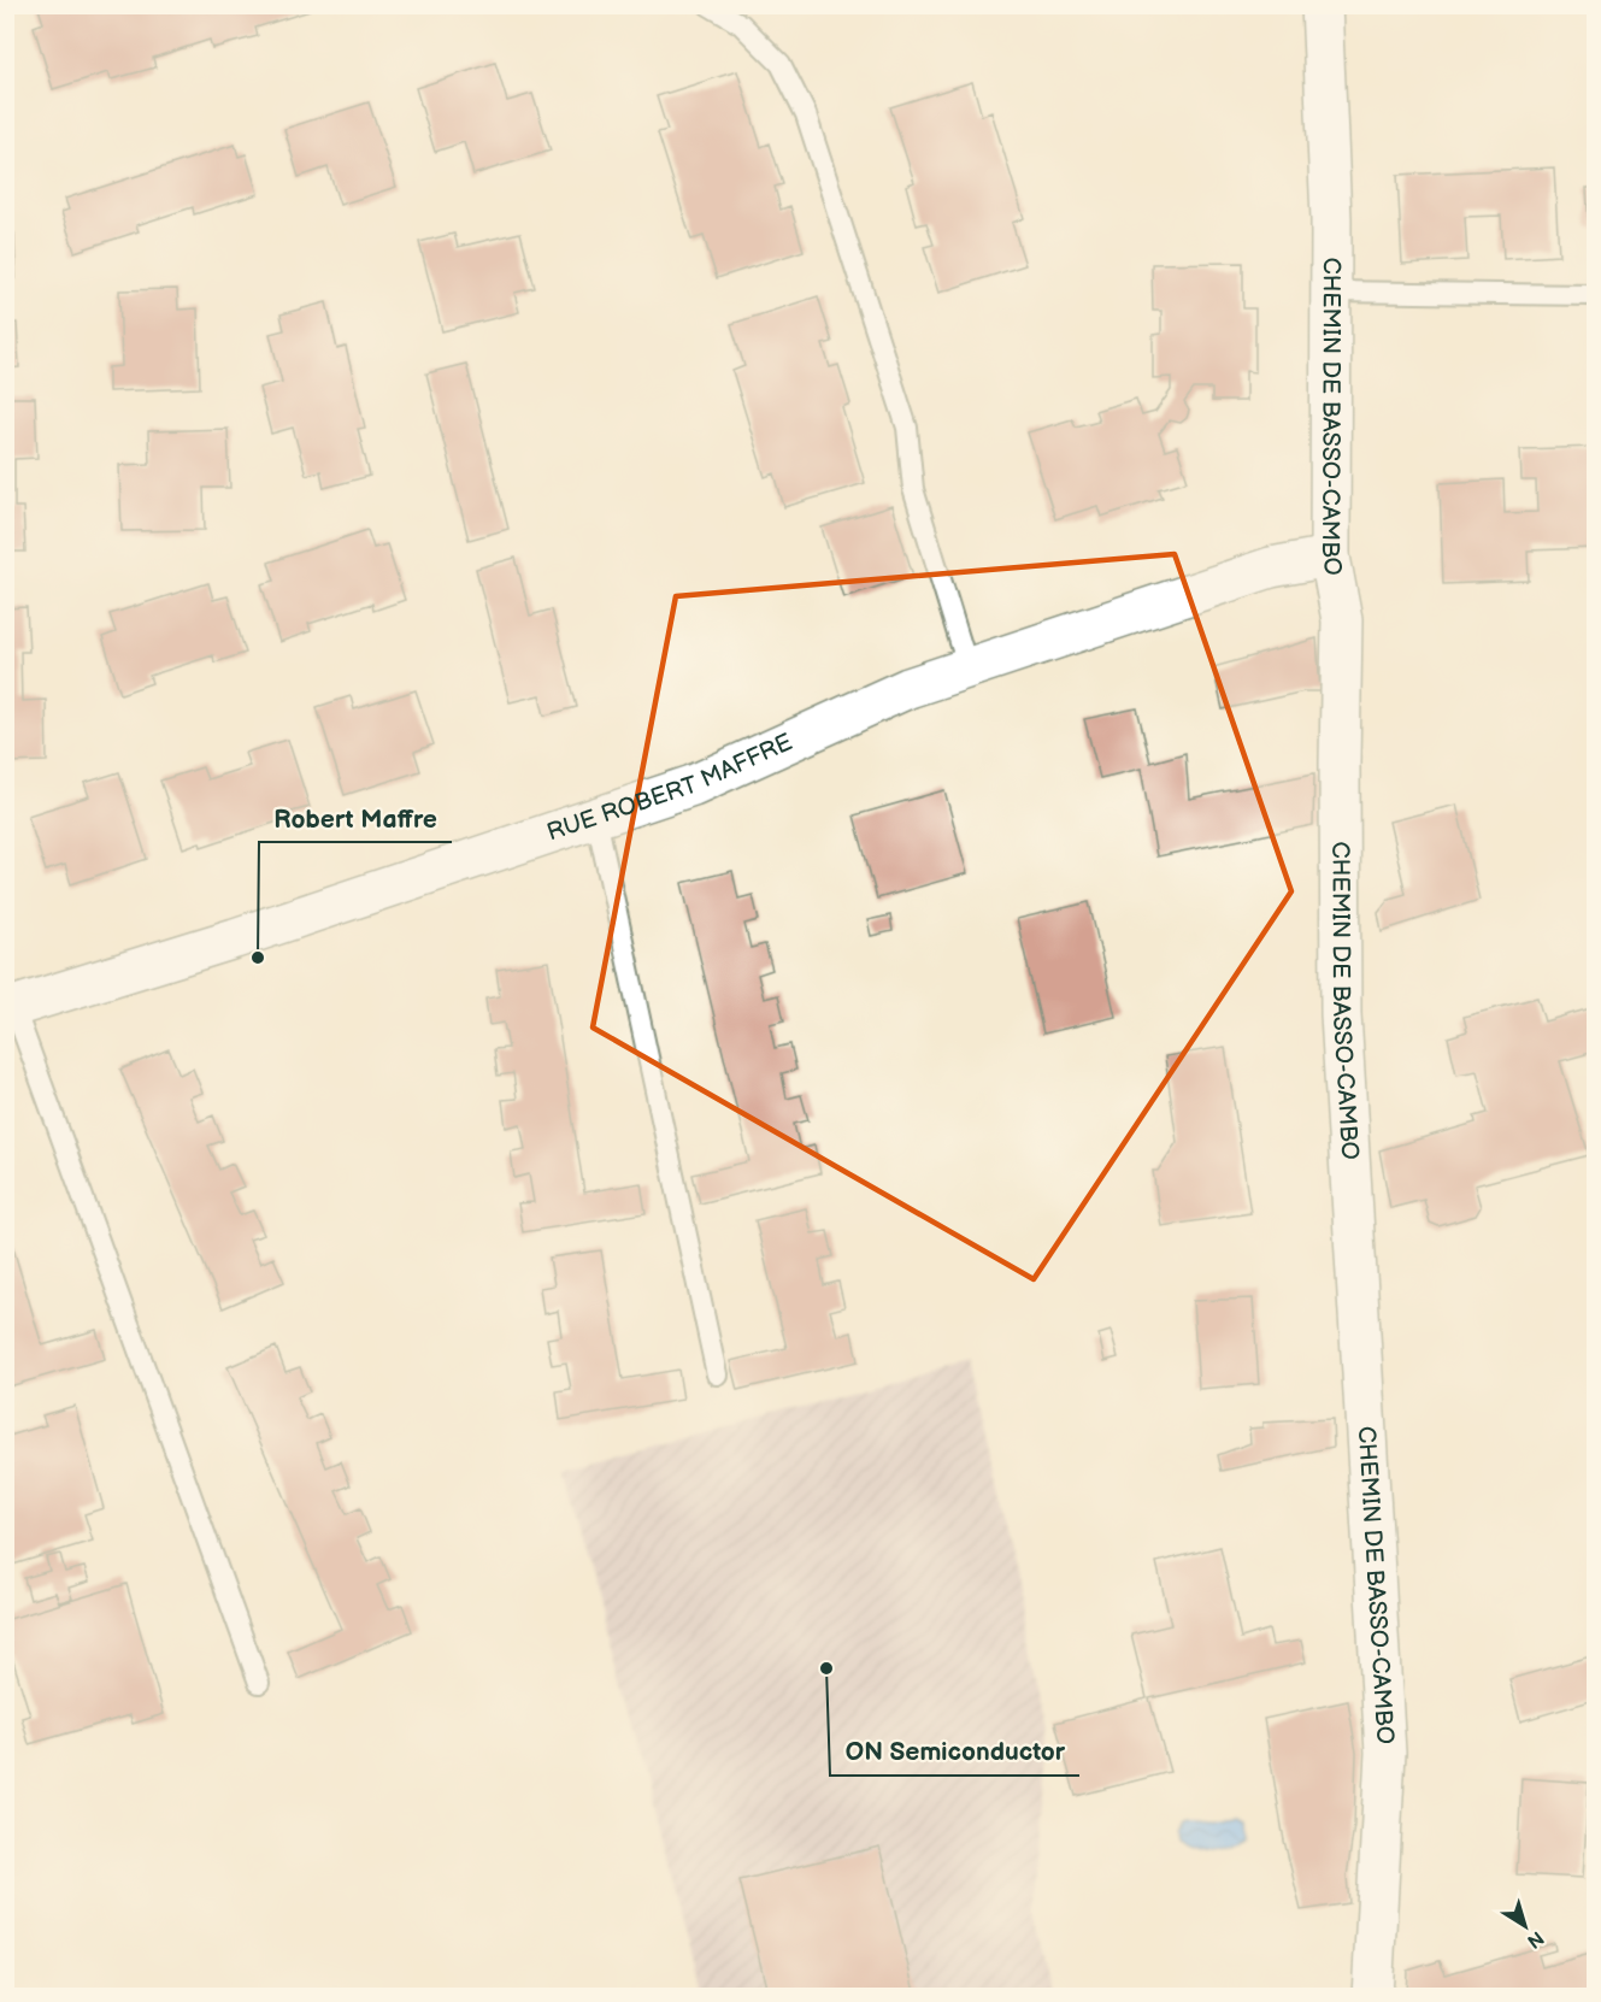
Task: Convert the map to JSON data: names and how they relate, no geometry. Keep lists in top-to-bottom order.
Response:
{
  "streets": {
    "street": ["CHEMIN DE BASSO-CAMBO", "RUE ROBERT MAFFRE"]
  },
  "crossings": [
    ["CHEMIN DE BASSO-CAMBO", "RUE ROBERT MAFFRE"]
  ],
  "places": ["Robert Maffre", "ON Semiconductor"],
  "north": "bottom right"
}
